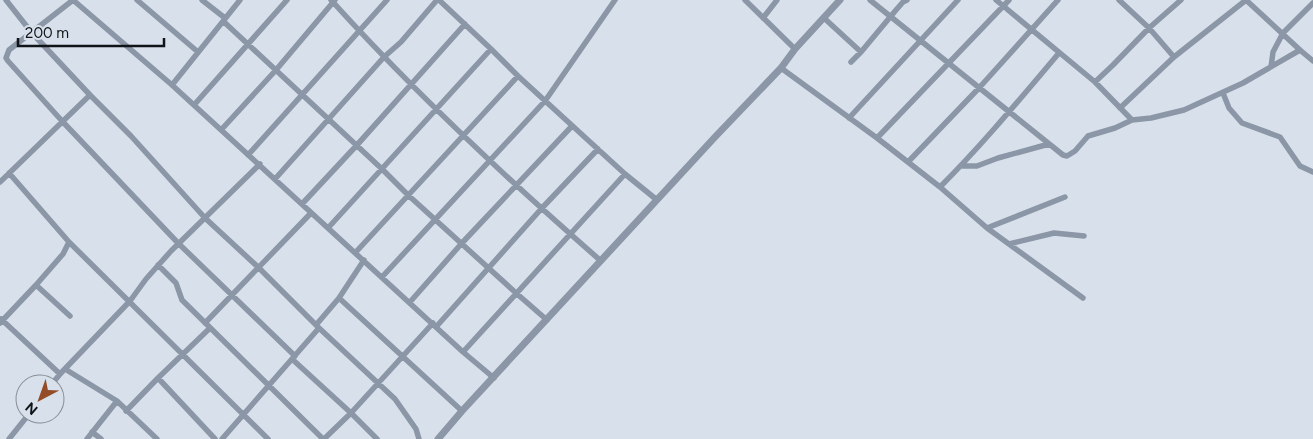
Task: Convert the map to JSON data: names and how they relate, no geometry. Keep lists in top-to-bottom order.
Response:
{
  "scale_bar": "200 m",
  "north": "bottom left"
}
